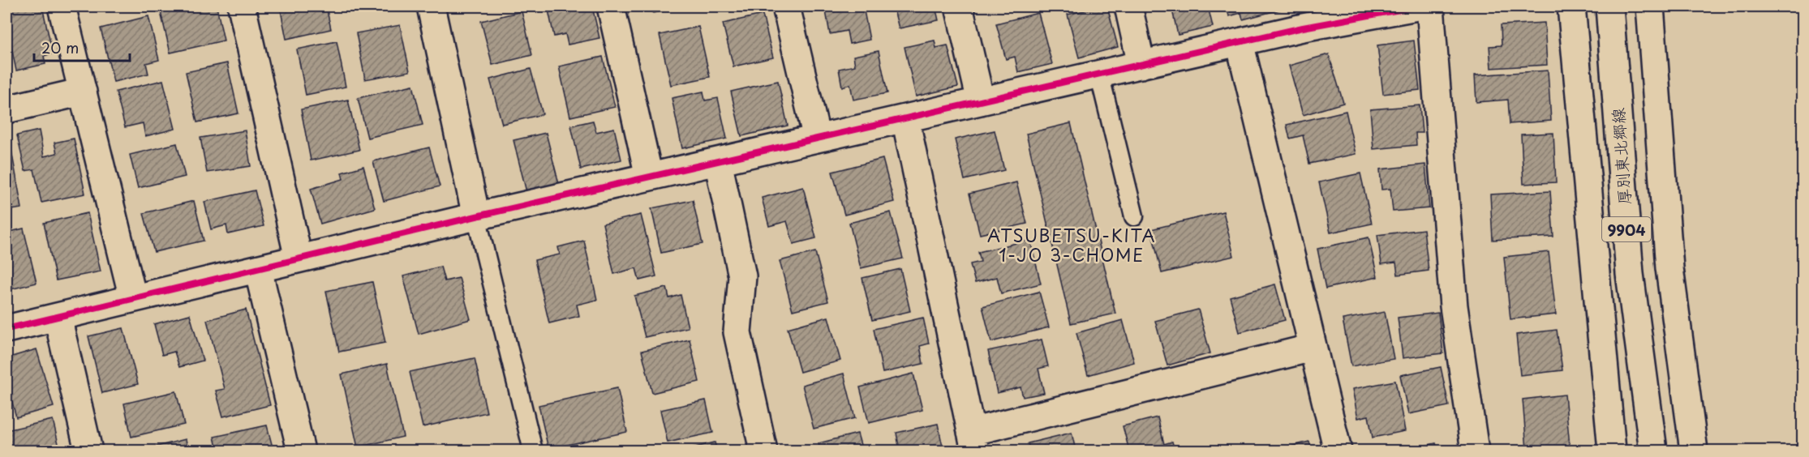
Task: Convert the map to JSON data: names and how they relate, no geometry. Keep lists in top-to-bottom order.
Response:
{
  "streets": {
    "street": ["厚別東北郷線", "9904"]
  },
  "districts": ["ATSUBETSU-KITA 1-JO 3-CHOME"],
  "scale_bar": "20 m"
}
